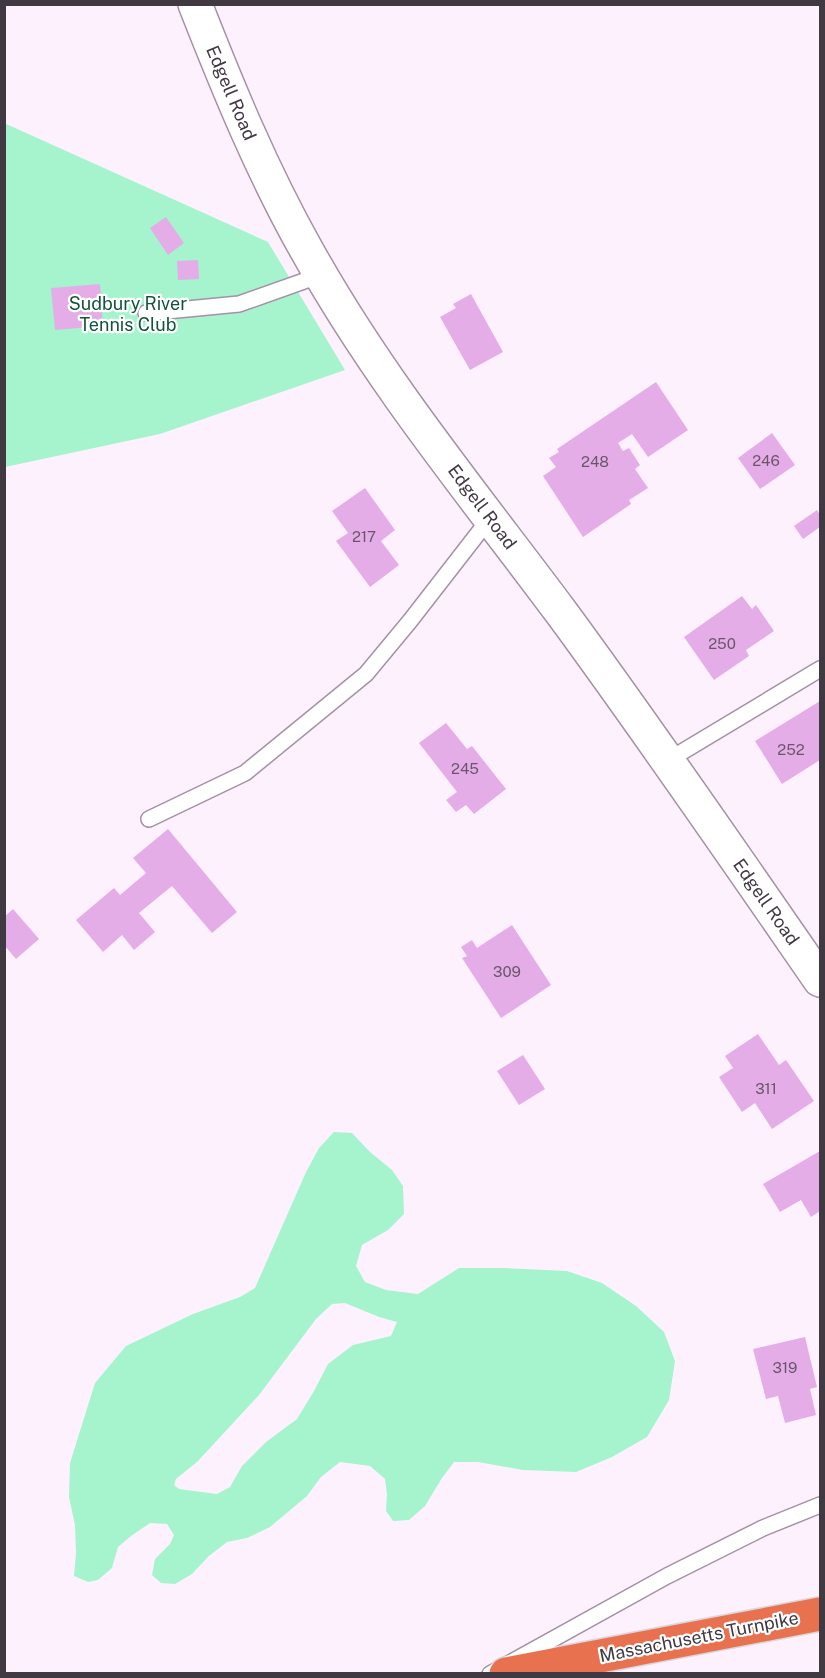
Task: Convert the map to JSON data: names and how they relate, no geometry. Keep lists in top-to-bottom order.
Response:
{
  "streets": {
    "highway": ["Massachusetts Turnpike"],
    "main road": ["Edgell Road"]
  },
  "parks": ["Sudbury River Tennis Club"],
  "house_numbers": [
    "246",
    "248",
    "217",
    "250",
    "252",
    "245",
    "309",
    "311",
    "319"
  ]
}
